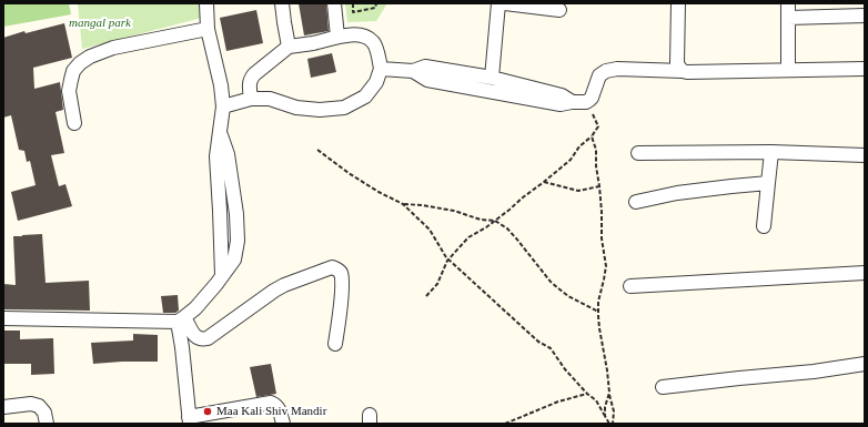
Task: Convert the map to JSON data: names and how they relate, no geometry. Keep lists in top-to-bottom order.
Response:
{
  "parks": ["mangal park"],
  "places": ["Maa Kali Shiv Mandir"]
}
